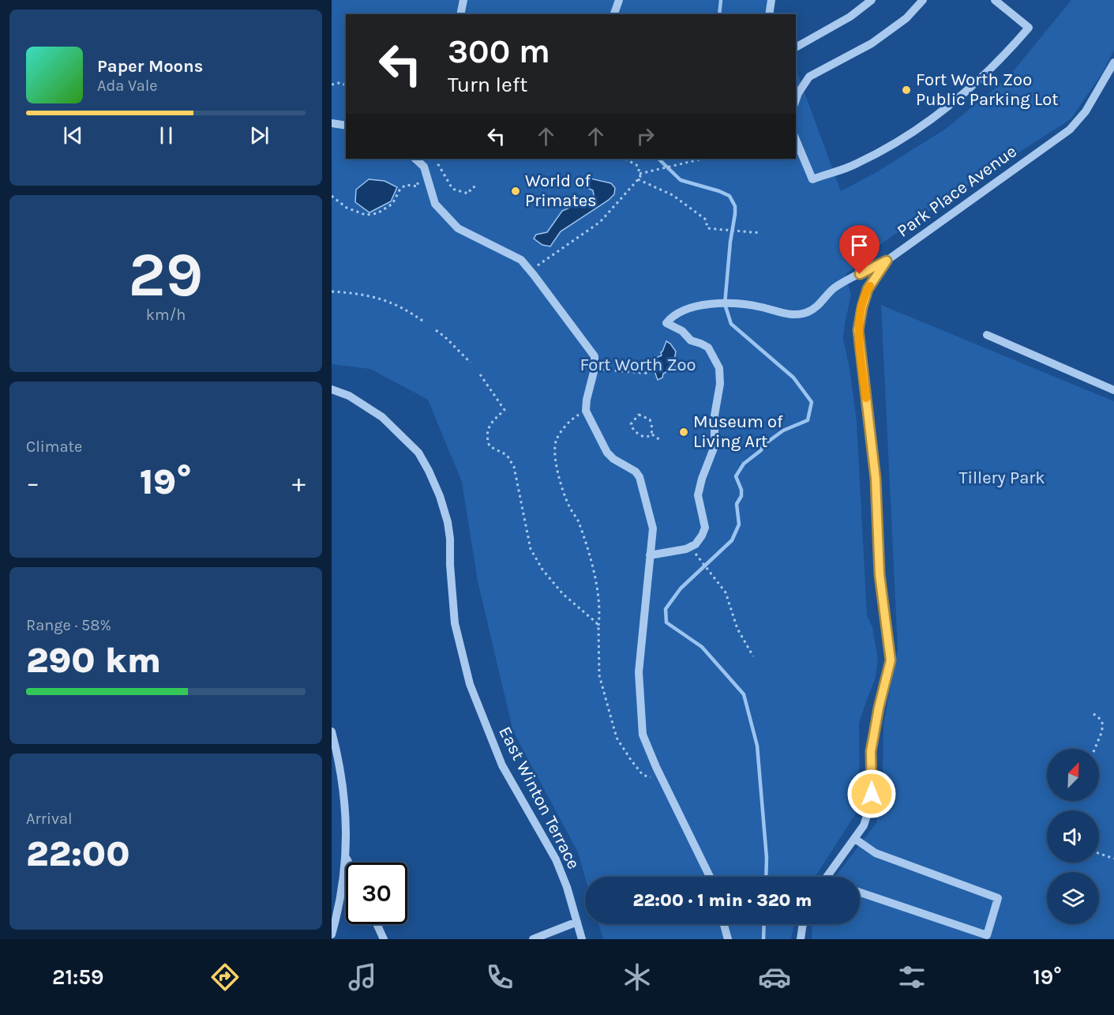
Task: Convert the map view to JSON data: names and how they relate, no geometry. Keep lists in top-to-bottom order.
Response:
{
  "streets": {
    "street": ["Park Place Avenue", "East Winton Terrace"]
  },
  "parks": ["Fort Worth Zoo", "Tillery Park"],
  "places": ["Fort Worth Zoo Public Parking Lot", "World of Primates", "Museum of Living Art"],
  "north": "top right",
  "page": {
    "turn": ["300 m", "Turn left"],
    "song": ["Paper Moons", "Ada Vale"],
    "tile": [
      ["29", "km/h"],
      "Climate",
      ["Range · 58%", "290 km"],
      ["Arrival", "22:00"]
    ],
    "heat": ["−", "19°", "+"],
    "limit": "30",
    "trip": "22:00 · 1 min · 320 m",
    "tabs": ["21:59", "19°"]
  }
}
